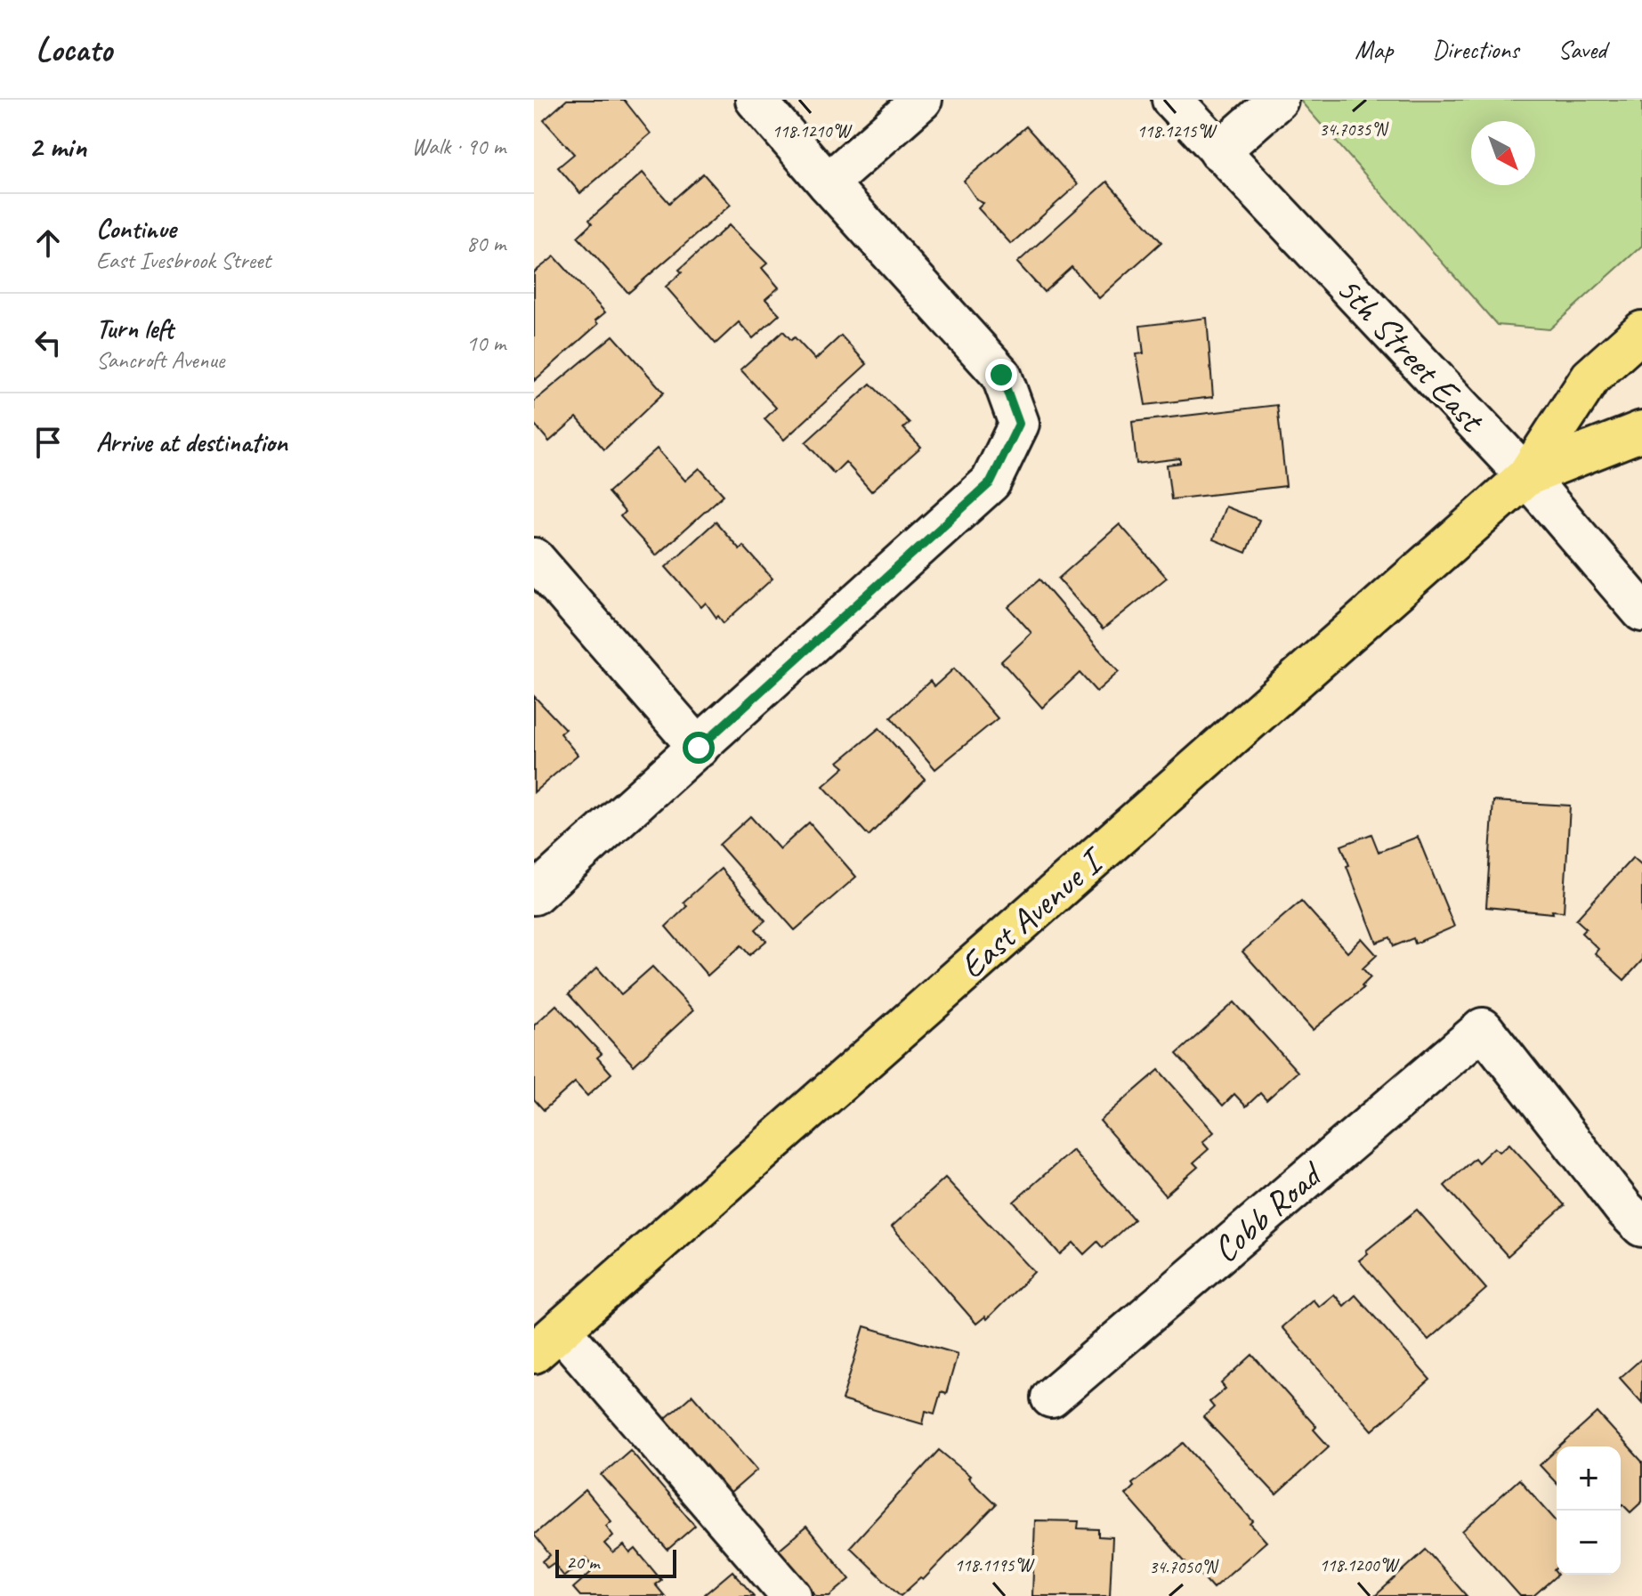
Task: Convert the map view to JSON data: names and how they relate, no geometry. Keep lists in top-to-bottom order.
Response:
{
  "streets": {
    "main road": ["East Avenue I"],
    "street": ["5th Street East", "Cobb Road"]
  },
  "crossings": [
    ["5th Street East", "East Avenue I"]
  ],
  "scale_bar": "20 m",
  "north": "bottom right",
  "page": {
    "header": "Locato",
    "nav": ["Map", "Directions", "Saved"],
    "heading": ["2 min", "Walk · 90 m"],
    "list": [
      ["Continue", "East Ivesbrook Street", "80 m"],
      ["Turn left", "Sancroft Avenue", "10 m"],
      "Arrive at destination"
    ],
    "map_buttons": ["+", "−"],
    "scale": "20 m"
  },
  "coordinates": [
    "34.7035°N",
    "118.1210°W",
    "118.1215°W",
    "118.1195°W",
    "118.1200°W",
    "34.7050°N"
  ]
}
